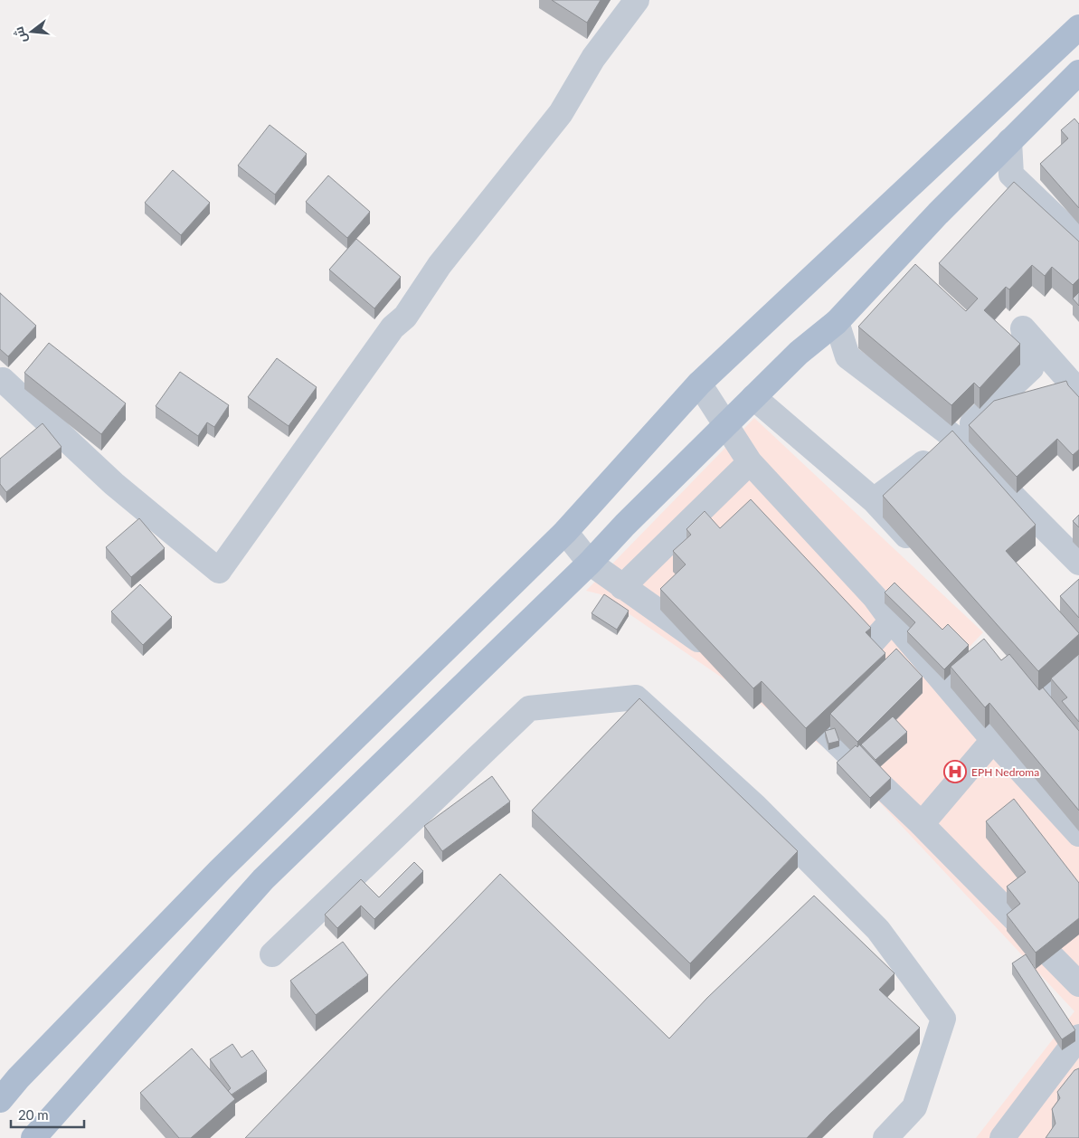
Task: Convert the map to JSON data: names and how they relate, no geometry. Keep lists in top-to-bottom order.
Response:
{
  "places": {
    "hospital": ["EPH Nedroma"]
  },
  "scale_bar": "20 m",
  "north": "left"
}
